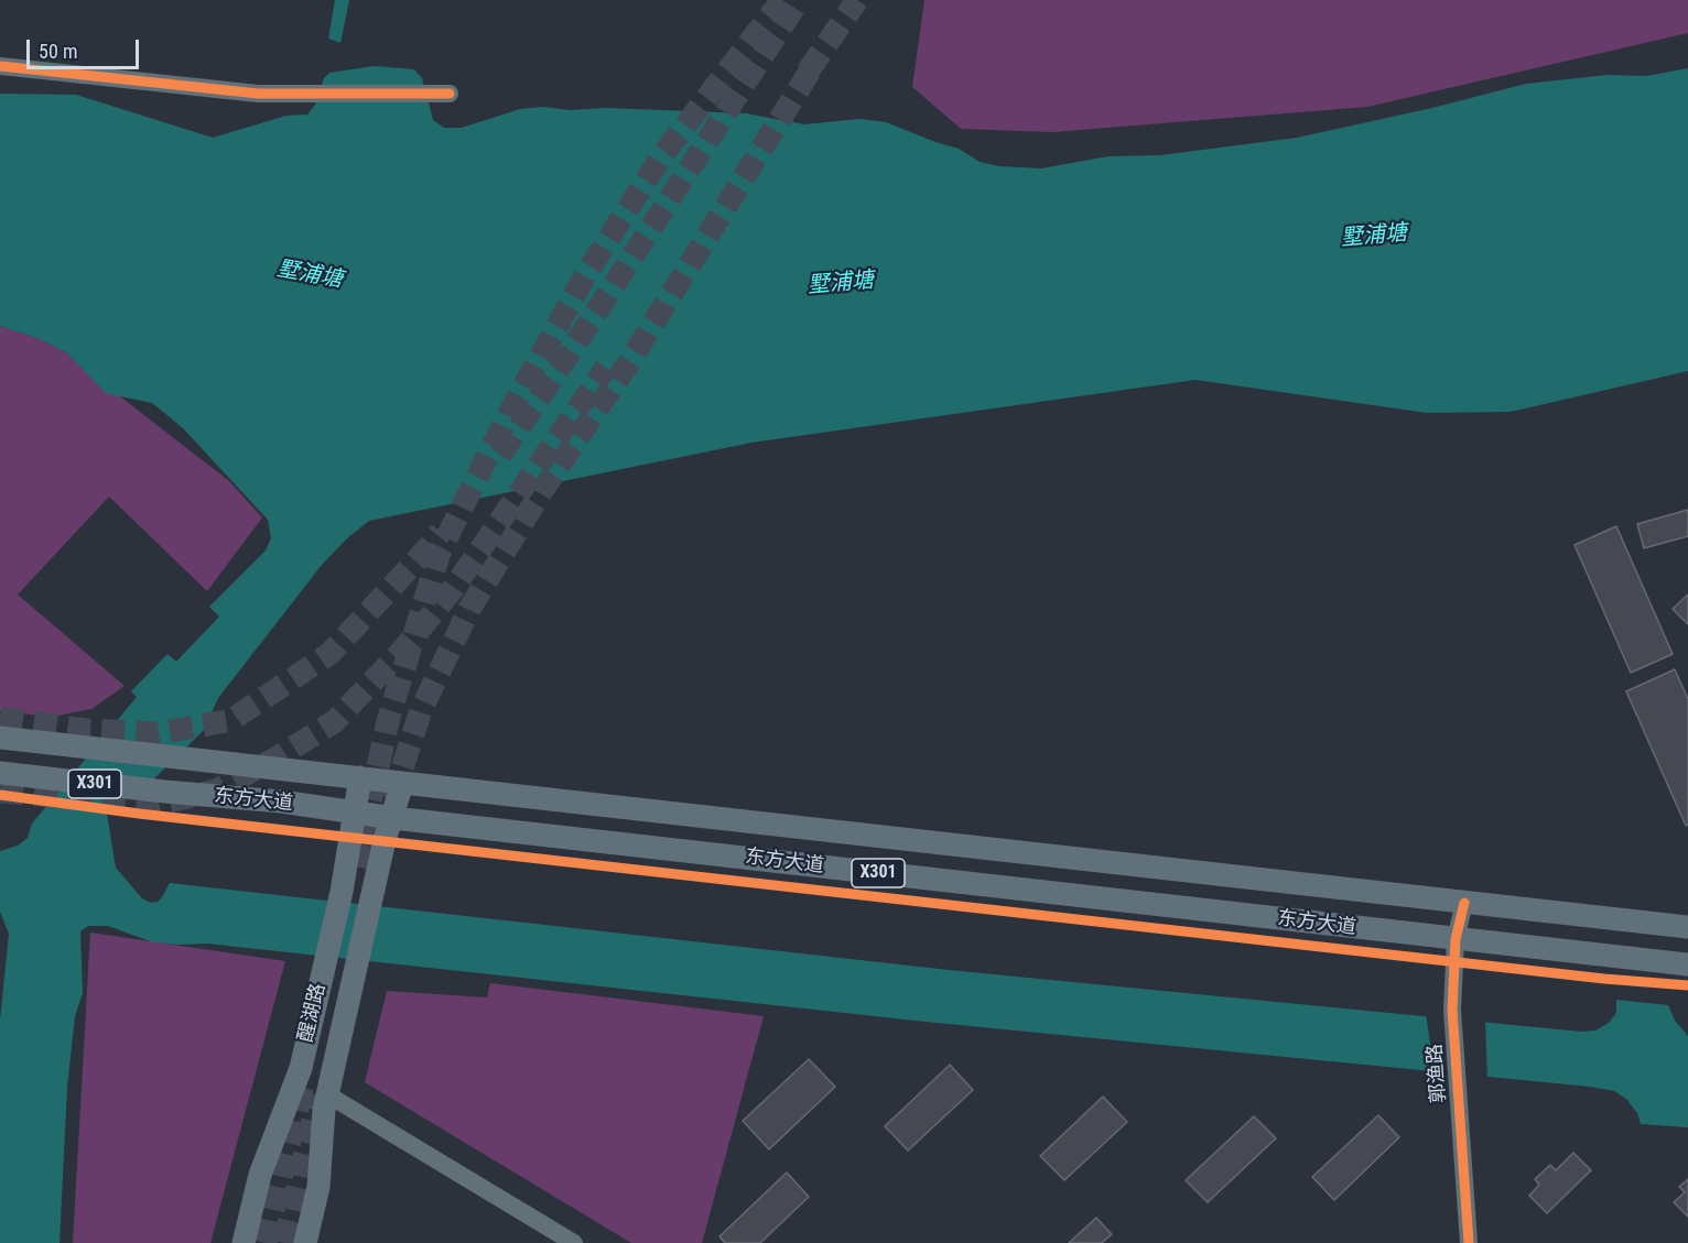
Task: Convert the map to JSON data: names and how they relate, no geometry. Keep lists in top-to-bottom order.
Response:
{
  "streets": {
    "main road": ["X301", "东方大道", "醒湖路"],
    "street": ["郭渔路"]
  },
  "crossings": [
    ["东方大道", "醒湖路"],
    ["东方大道", "郭渔路"]
  ],
  "water": ["墅浦塘"],
  "scale_bar": "50 m"
}
